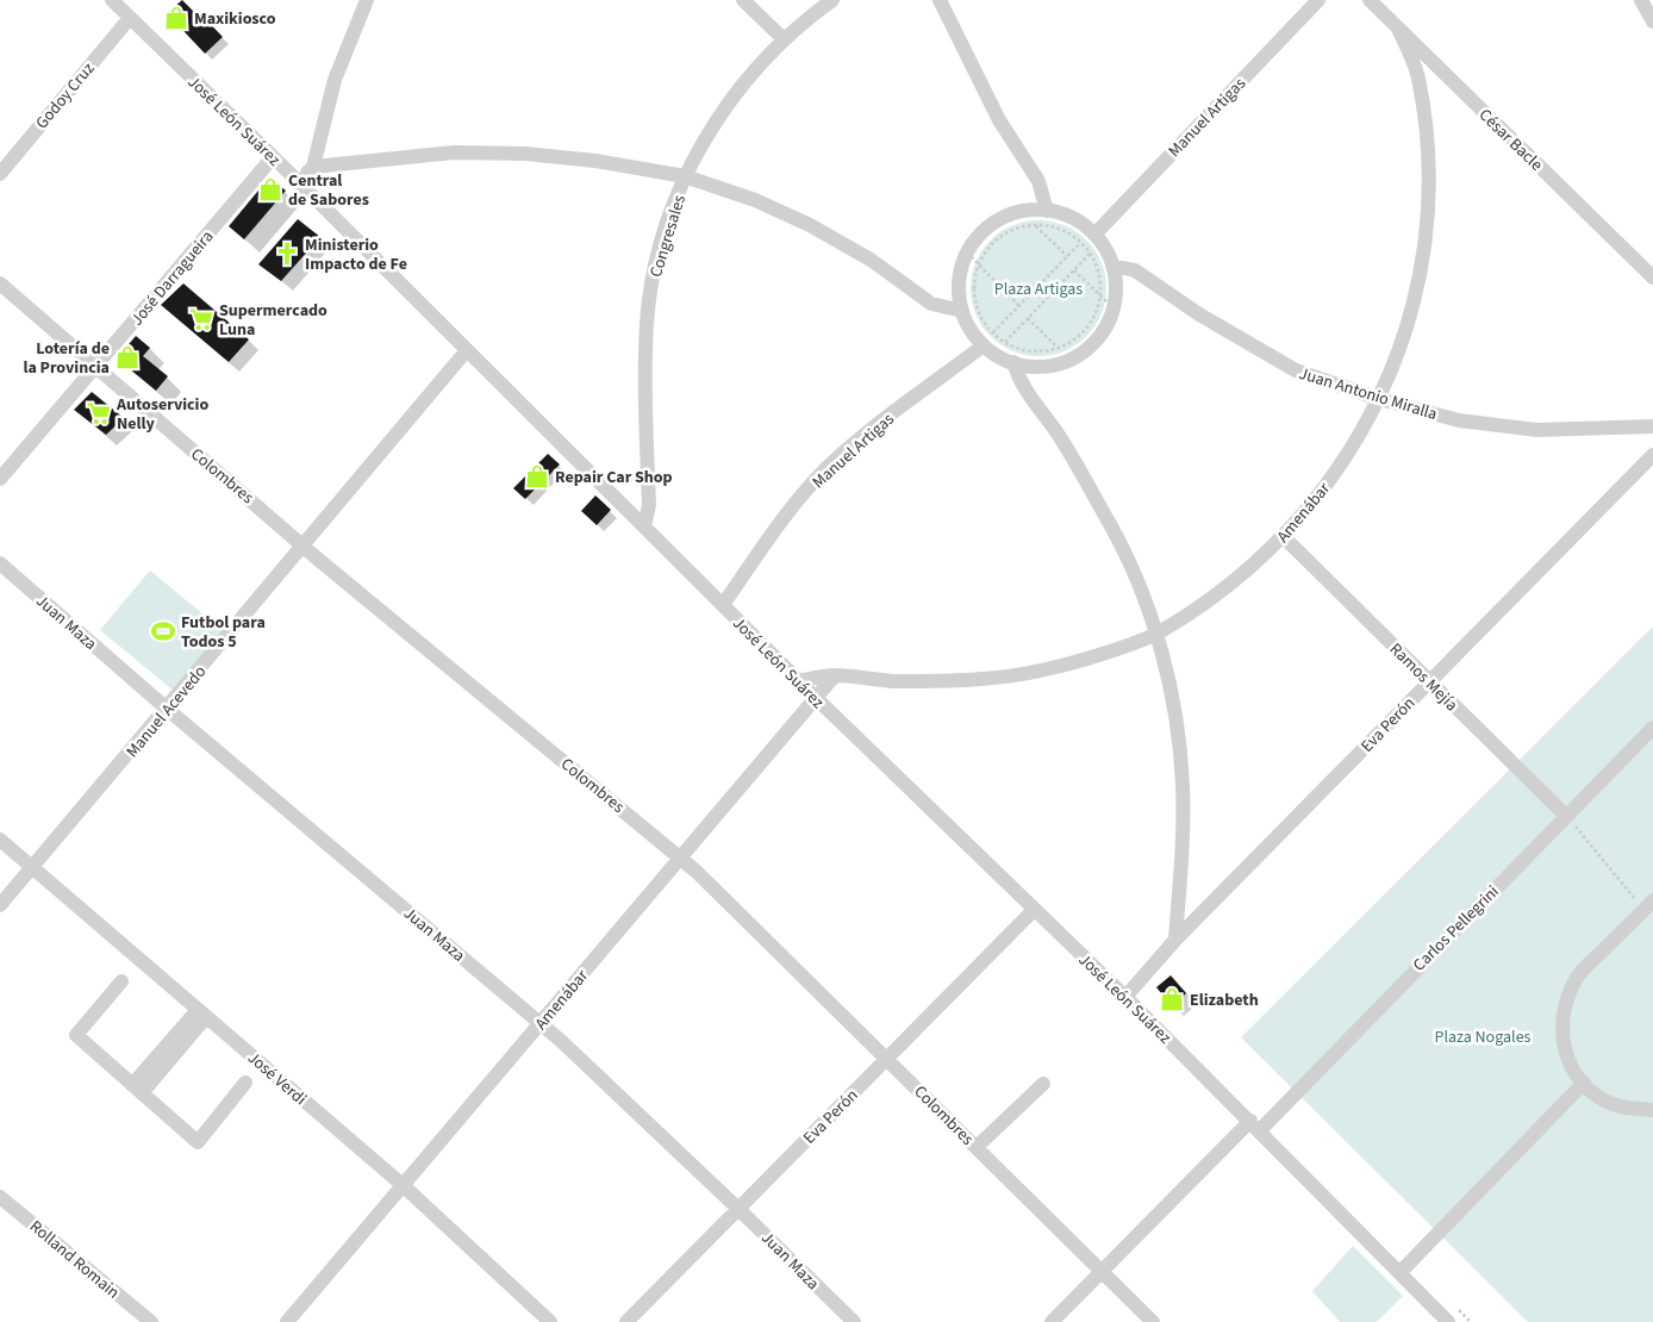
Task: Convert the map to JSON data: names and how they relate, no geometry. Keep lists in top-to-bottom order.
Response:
{
  "streets": {
    "street": [
      "Godoy Cruz",
      "Manuel Artigas",
      "José León Suárez",
      "César Bacle",
      "Congresales",
      "José Darragueira",
      "Juan Antonio Miralla",
      "Colombres",
      "Amenábar",
      "Juan Maza",
      "Ramos Mejía",
      "Manuel Acevedo",
      "Eva Perón",
      "Carlos Pellegrini",
      "José Verdi",
      "Rolland Romain"
    ]
  },
  "crossings": [
    ["Godoy Cruz", "José León Suárez"],
    ["Manuel Artigas", "José León Suárez"],
    ["José León Suárez", "Congresales"],
    ["José León Suárez", "José Darragueira"],
    ["José León Suárez", "Amenábar"],
    ["José León Suárez", "Manuel Acevedo"],
    ["José León Suárez", "Eva Perón"],
    ["José León Suárez", "Carlos Pellegrini"],
    ["César Bacle", "Amenábar"],
    ["José Darragueira", "Colombres"],
    ["Juan Antonio Miralla", "Amenábar"],
    ["Colombres", "Amenábar"],
    ["Colombres", "Manuel Acevedo"],
    ["Colombres", "Eva Perón"],
    ["Colombres", "Carlos Pellegrini"],
    ["Amenábar", "Juan Maza"],
    ["Amenábar", "Ramos Mejía"],
    ["Amenábar", "José Verdi"],
    ["Juan Maza", "Manuel Acevedo"],
    ["Juan Maza", "Eva Perón"],
    ["Ramos Mejía", "Eva Perón"],
    ["Ramos Mejía", "Carlos Pellegrini"],
    ["Manuel Acevedo", "José Verdi"]
  ],
  "parks": ["Plaza Artigas", "Plaza Nogales"],
  "places": {
    "shop": [
      "Maxikiosco",
      "Central de Sabores",
      "Lotería de la Provincia",
      "Repair Car Shop",
      "Elizabeth"
    ],
    "church": ["Ministerio Impacto de Fe"],
    "supermarket": ["Supermercado Luna", "Autoservicio Nelly"],
    "sports": ["Futbol para Todos 5"]
  }
}
